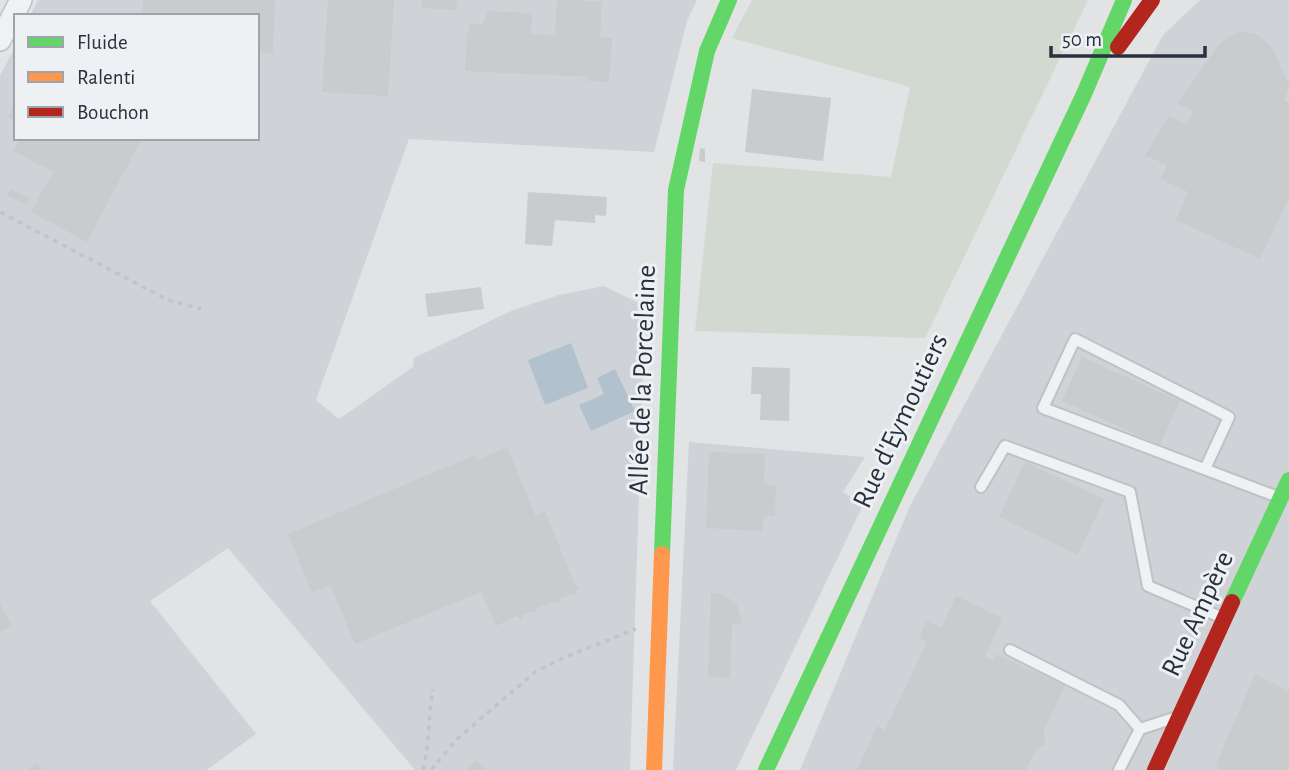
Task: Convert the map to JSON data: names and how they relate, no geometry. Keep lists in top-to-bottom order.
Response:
{
  "streets": {
    "street": ["Allée de la Porcelaine", "Rue d'Eymoutiers", "Rue Ampère"]
  },
  "legend": ["Fluide", "Ralenti", "Bouchon"],
  "scale_bar": "50 m"
}
